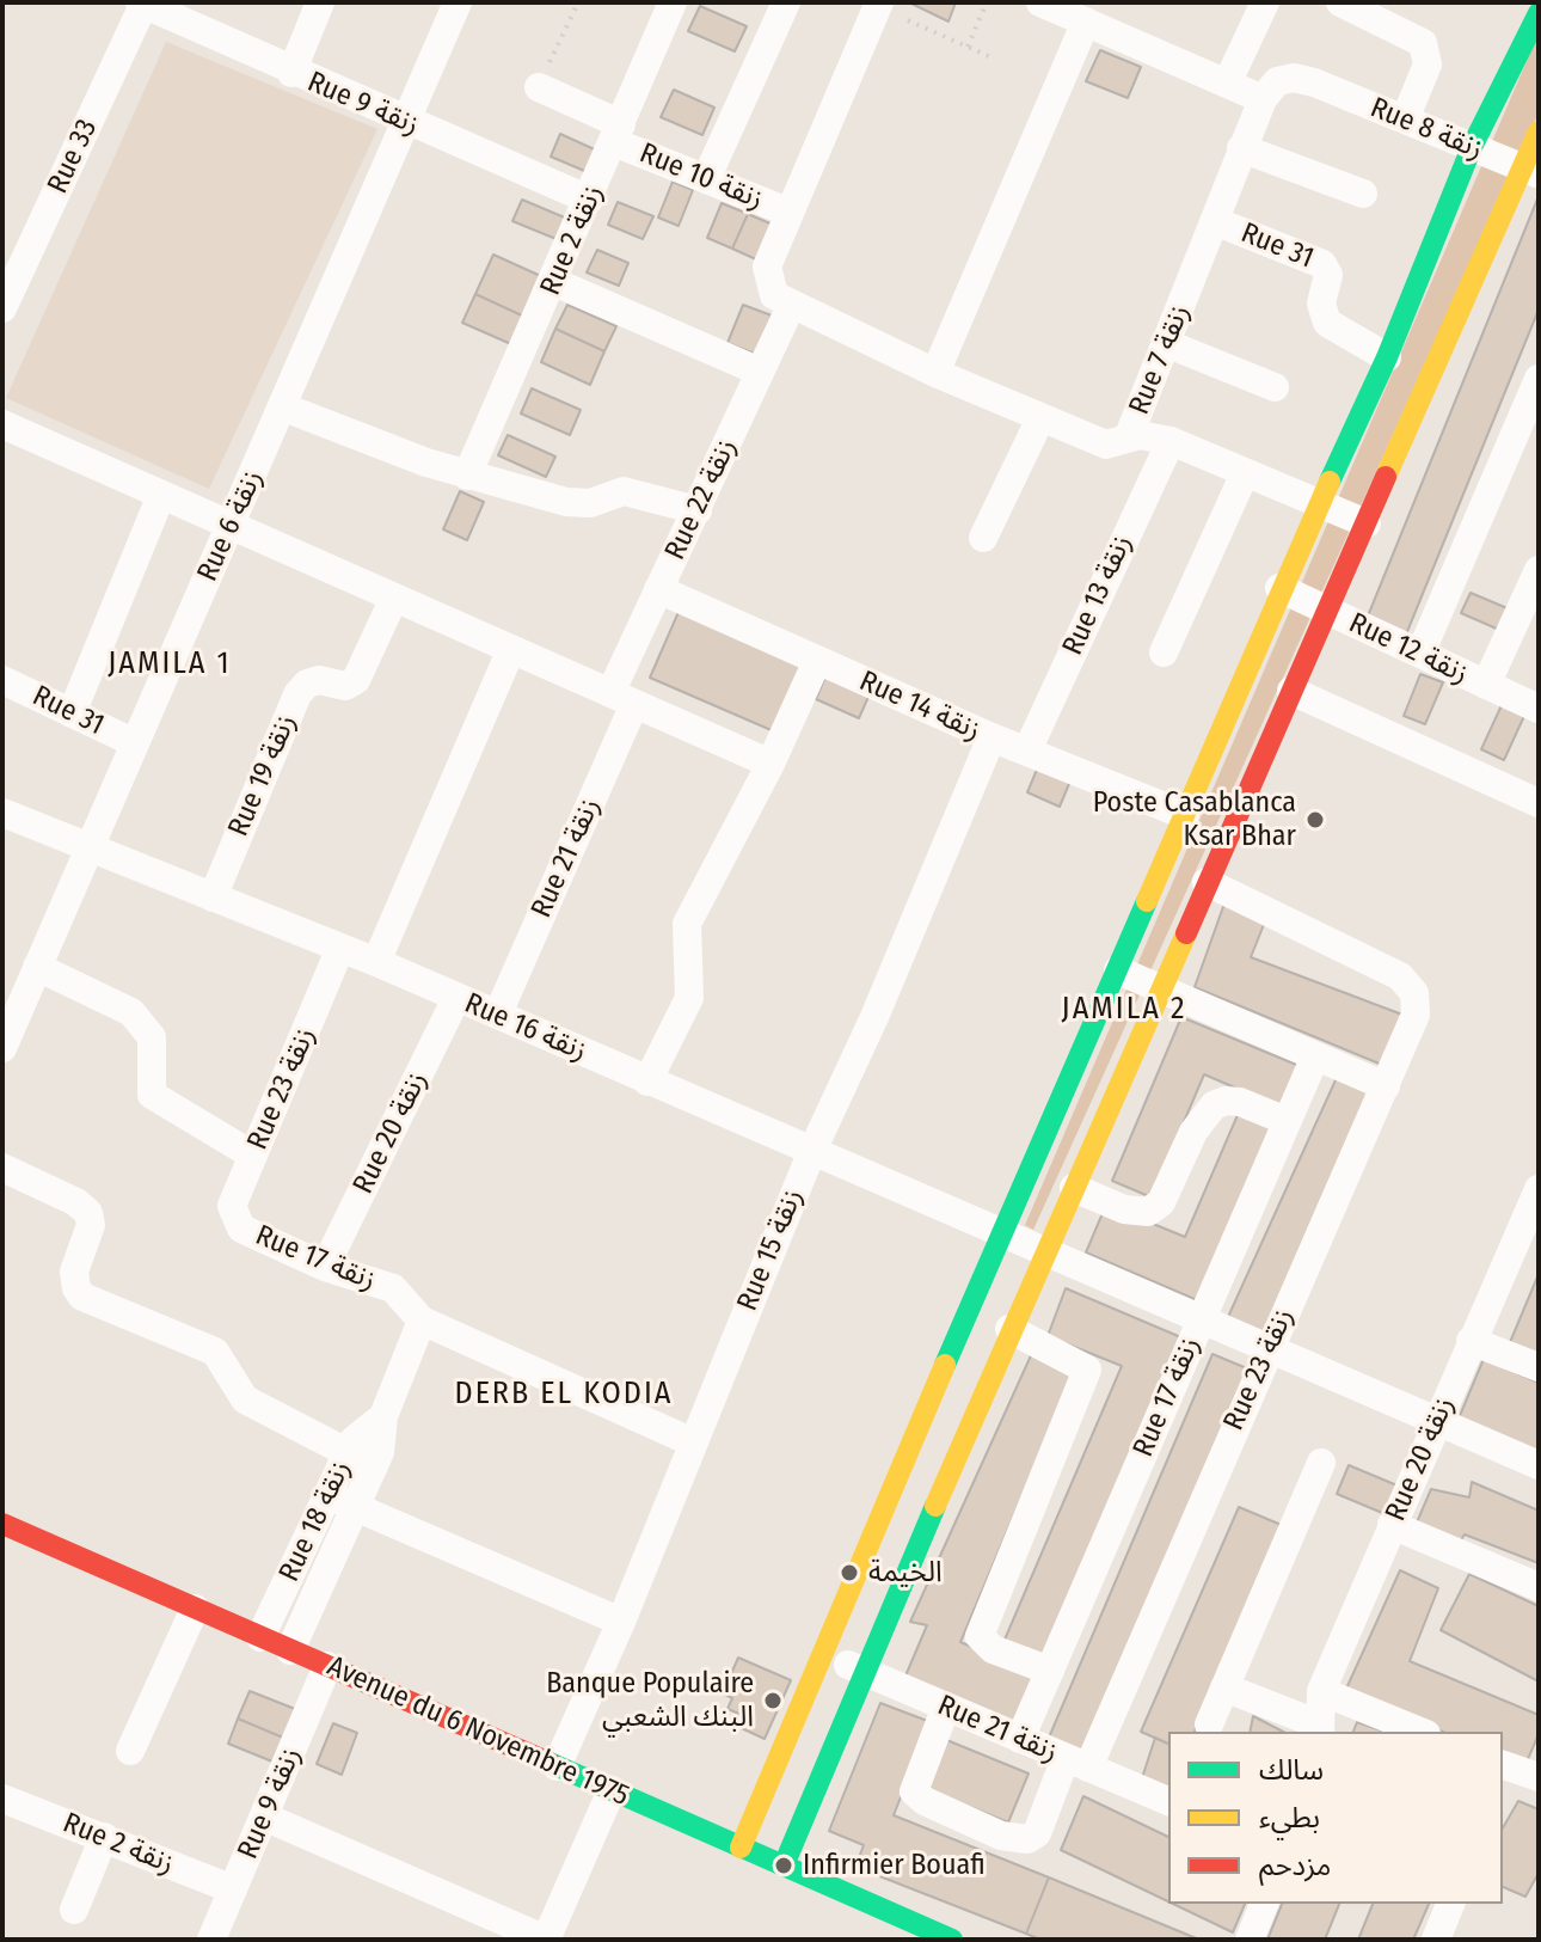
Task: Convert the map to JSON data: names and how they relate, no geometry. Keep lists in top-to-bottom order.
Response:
{
  "streets": {
    "street": [
      "Rue 9 زنقة",
      "Rue 8 زنقة",
      "Rue 33",
      "Rue 10 زنقة",
      "Rue 2 زنقة",
      "Rue 31",
      "Rue 7 زنقة",
      "Rue 22 زنقة",
      "Rue 6 زنقة",
      "Rue 13 زنقة",
      "Rue 12 زنقة",
      "Rue 14 زنقة",
      "Rue 19 زنقة",
      "Rue 21 زنقة",
      "Rue 16 زنقة",
      "Rue 23 زنقة",
      "Rue 20 زنقة",
      "Rue 15 زنقة",
      "Rue 17 زنقة",
      "Rue 18 زنقة",
      "Avenue du 6 Novembre 1975"
    ]
  },
  "crossings": [
    ["Rue 9 زنقة", "Rue 33"],
    ["Rue 9 زنقة", "Rue 2 زنقة"],
    ["Rue 9 زنقة", "Rue 6 زنقة"],
    ["Rue 9 زنقة", "Avenue du 6 Novembre 1975"],
    ["Rue 8 زنقة", "Rue 7 زنقة"],
    ["Rue 10 زنقة", "Rue 2 زنقة"],
    ["Rue 31", "Rue 7 زنقة"],
    ["Rue 31", "Rue 6 زنقة"],
    ["Rue 7 زنقة", "Rue 13 زنقة"],
    ["Rue 22 زنقة", "Rue 14 زنقة"],
    ["Rue 22 زنقة", "Rue 21 زنقة"],
    ["Rue 6 زنقة", "Rue 16 زنقة"],
    ["Rue 13 زنقة", "Rue 14 زنقة"],
    ["Rue 14 زنقة", "Rue 15 زنقة"],
    ["Rue 19 زنقة", "Rue 16 زنقة"],
    ["Rue 21 زنقة", "Rue 16 زنقة"],
    ["Rue 21 زنقة", "Rue 23 زنقة"],
    ["Rue 21 زنقة", "Rue 17 زنقة"],
    ["Rue 16 زنقة", "Rue 23 زنقة"],
    ["Rue 16 زنقة", "Rue 20 زنقة"],
    ["Rue 16 زنقة", "Rue 15 زنقة"],
    ["Rue 23 زنقة", "Rue 17 زنقة"],
    ["Rue 20 زنقة", "Rue 17 زنقة"],
    ["Rue 15 زنقة", "Rue 17 زنقة"],
    ["Rue 15 زنقة", "Avenue du 6 Novembre 1975"],
    ["Rue 17 زنقة", "Rue 18 زنقة"],
    ["Rue 18 زنقة", "Avenue du 6 Novembre 1975"]
  ],
  "districts": ["JAMILA 1", "JAMILA 2", "DERB EL KODIA"],
  "places": [
    "Poste Casablanca Ksar Bhar",
    "الخيمة",
    "Banque Populaire البنك الشعبي",
    "Infirmier Bouafi"
  ],
  "legend": ["سالك", "بطيء", "مزدحم"]
}
